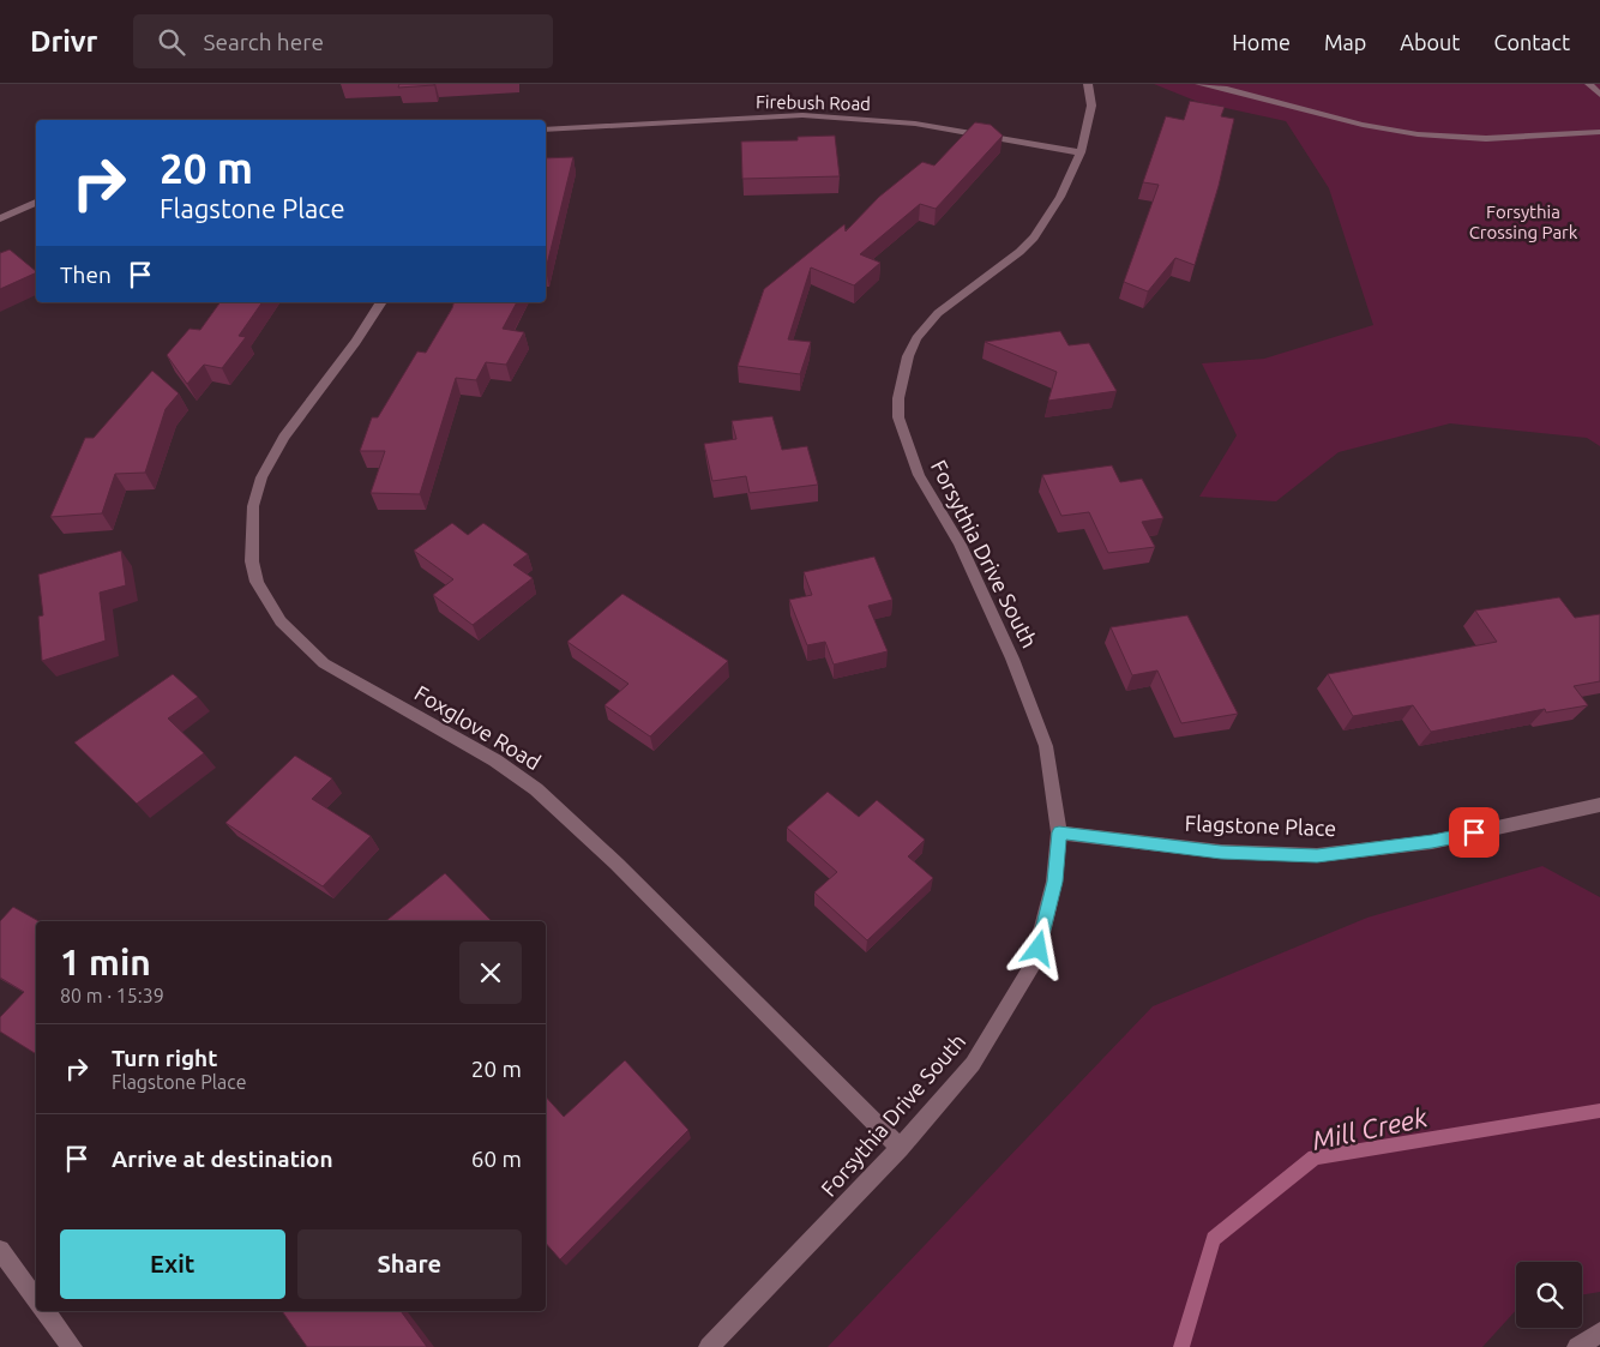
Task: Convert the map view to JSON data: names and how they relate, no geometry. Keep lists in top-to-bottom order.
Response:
{
  "streets": {
    "street": [
      "Firebush Road",
      "Forsythia Drive South",
      "Foxglove Road",
      "Flagstone Place"
    ]
  },
  "crossings": [
    ["Firebush Road", "Forsythia Drive South"],
    ["Forsythia Drive South", "Foxglove Road"],
    ["Forsythia Drive South", "Flagstone Place"]
  ],
  "water": ["Mill Creek"],
  "parks": ["Forsythia Crossing Park"],
  "page": {
    "header": "Drivr",
    "search": "Search here",
    "nav": [
      "Home",
      "Map",
      "About",
      "Contact"
    ],
    "turn": ["20 m", "Flagstone Place"],
    "then": "Then",
    "heading": ["1 min", "80 m · 15:39"],
    "list": [
      {
        "name": "Turn right",
        "note": "Flagstone Place",
        "value": "20 m"
      },
      {
        "name": "Arrive at destination",
        "value": "60 m"
      }
    ],
    "buttons": ["Exit", "Share"]
  }
}
